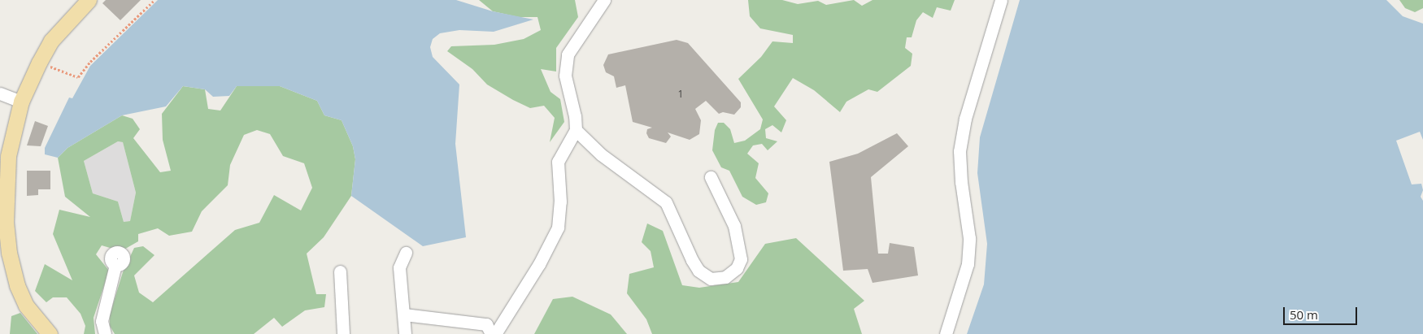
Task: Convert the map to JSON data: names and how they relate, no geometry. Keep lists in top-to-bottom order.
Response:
{
  "house_numbers": ["1"],
  "scale_bar": "50 m"
}
